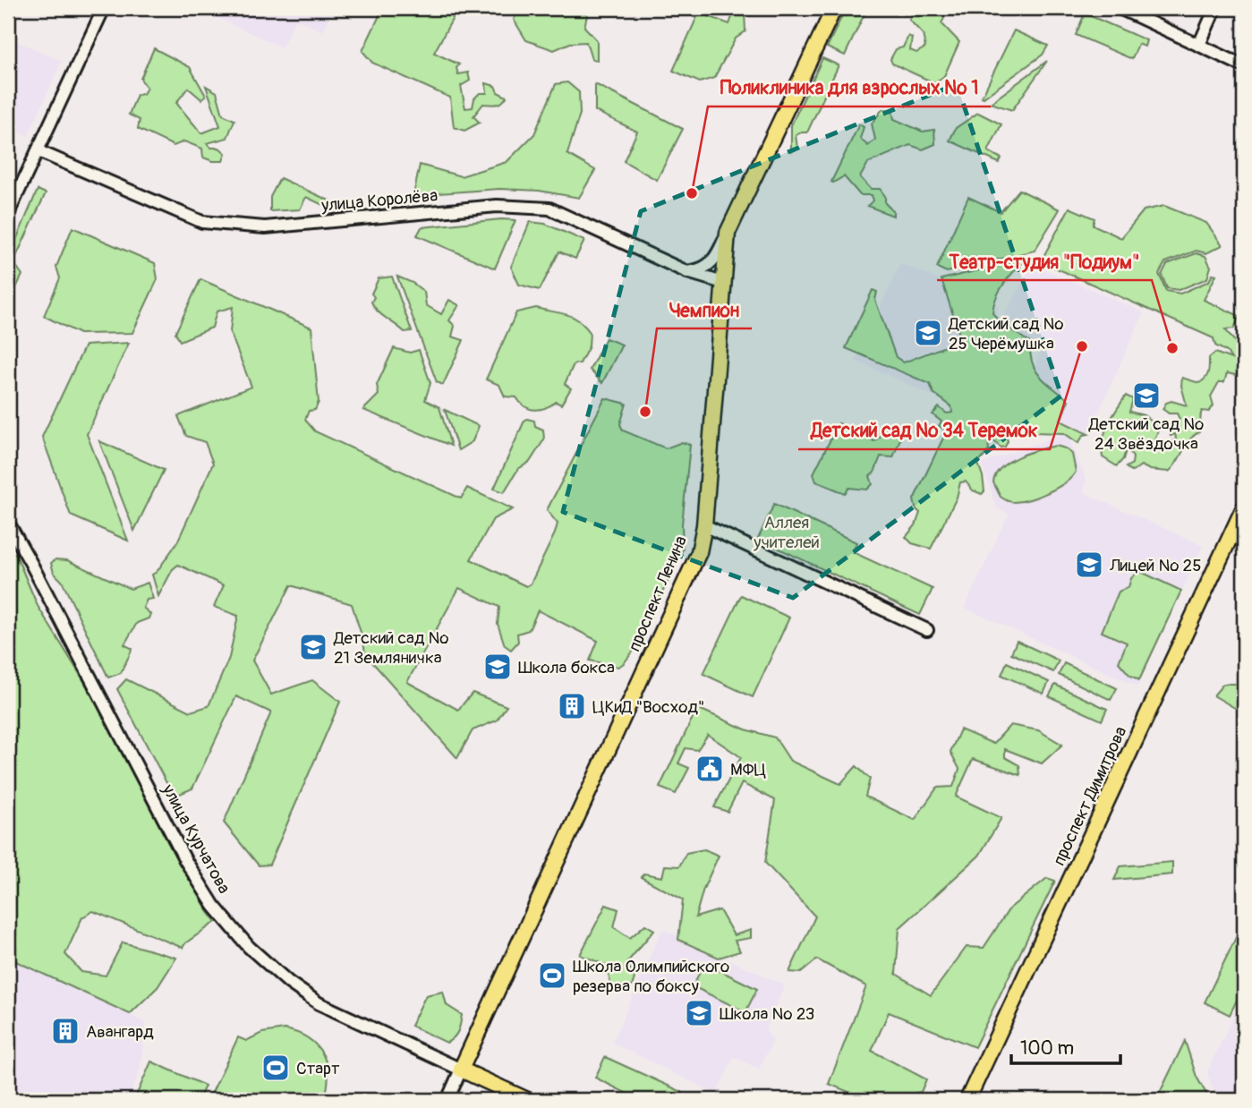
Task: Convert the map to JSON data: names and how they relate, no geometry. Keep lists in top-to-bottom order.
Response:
{
  "streets": {
    "main road": ["проспект Ленина", "проспект Димитрова"],
    "street": ["улица Королёва", "улица Курчатова"]
  },
  "crossings": [
    ["улица Королёва", "проспект Ленина"],
    ["проспект Ленина", "улица Курчатова"]
  ],
  "parks": ["Аллея учителей"],
  "places": {
    "other": [
      "Поликлиника для взрослых № 1",
      "Детский сад № 34 Теремок",
      "Театр-студия \"Подиум\"",
      "Чемпион"
    ],
    "school or university": [
      "Детский сад № 25 Черёмушка",
      "Детский сад № 24 Звёздочка",
      "Лицей № 25",
      "Детский сад № 21 Земляничка",
      "Школа бокса",
      "Школа № 23"
    ],
    "building": ["ЦКиД \"Восход\"", "Авангард"],
    "public building": ["МФЦ"],
    "sports": ["Школа Олимпийского резерва по боксу", "Старт"]
  },
  "scale_bar": "100 m"
}
